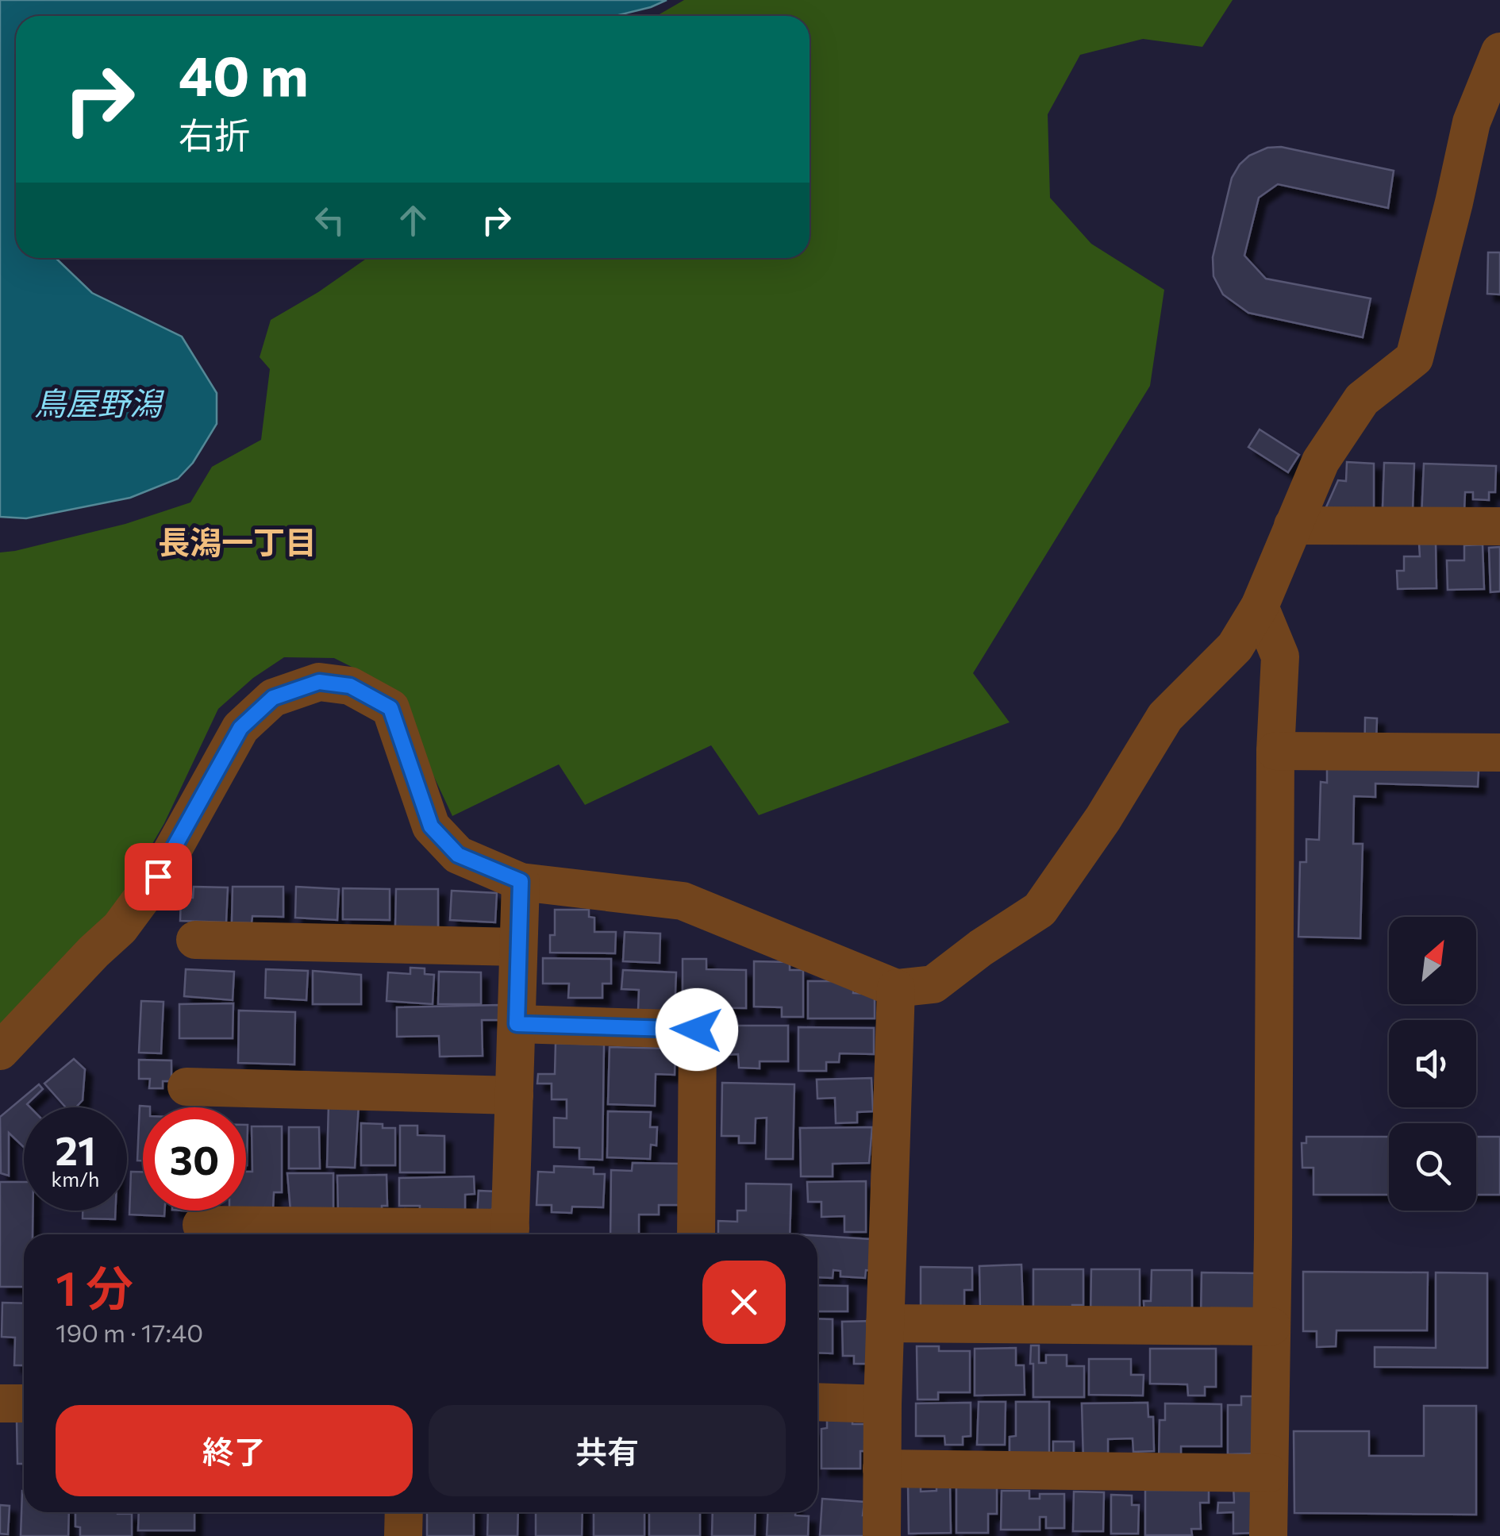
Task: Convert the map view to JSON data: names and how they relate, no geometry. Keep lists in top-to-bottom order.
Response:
{
  "districts": ["長潟一丁目"],
  "water": ["鳥屋野潟"],
  "north": "top right",
  "page": {
    "turn": ["40 m", "右折"],
    "speed": "21 km/h",
    "limit": "30",
    "heading": ["1 分", "190 m · 17:40"],
    "buttons": ["終了", "共有"]
  }
}
